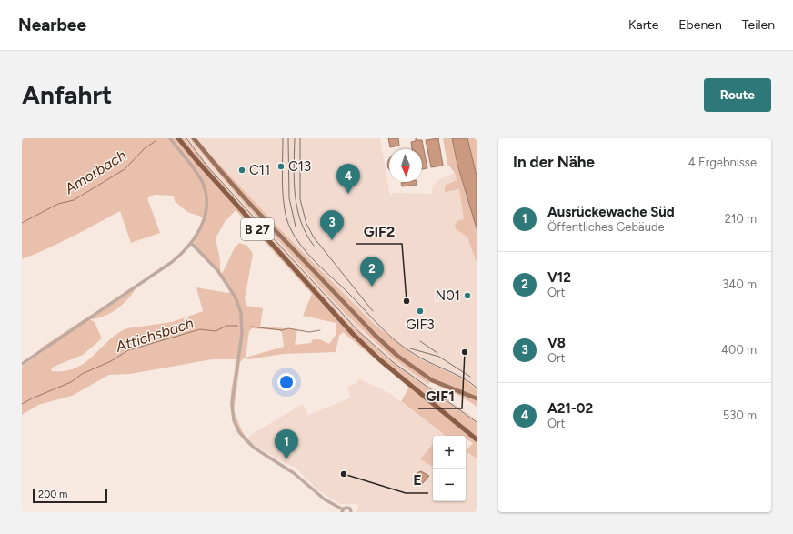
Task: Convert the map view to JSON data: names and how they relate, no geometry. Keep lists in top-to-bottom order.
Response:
{
  "streets": {
    "highway": ["B 27"]
  },
  "water": ["Amorbach", "Attichsbach"],
  "places": [
    "C13",
    "C11",
    "N01",
    "GIF2",
    "GIF3",
    "GIF1",
    "E"
  ],
  "scale_bar": "200 m",
  "north": "bottom",
  "page": {
    "header": "Nearbee",
    "nav": ["Karte", "Ebenen", "Teilen"],
    "buttons": "Route",
    "title": "Anfahrt",
    "heading": ["In der Nähe", "4 Ergebnisse"],
    "pins": [
      "4",
      "3",
      "2",
      "1"
    ],
    "list": [
      {
        "mark": "1",
        "name": "Ausrückewache Süd",
        "note": "Öffentliches Gebäude",
        "value": "210 m"
      },
      {
        "mark": "2",
        "name": "V12",
        "note": "Ort",
        "value": "340 m"
      },
      {
        "mark": "3",
        "name": "V8",
        "note": "Ort",
        "value": "400 m"
      },
      {
        "mark": "4",
        "name": "A21-02",
        "note": "Ort",
        "value": "530 m"
      }
    ],
    "map_buttons": ["+", "−"],
    "scale": "200 m"
  }
}
